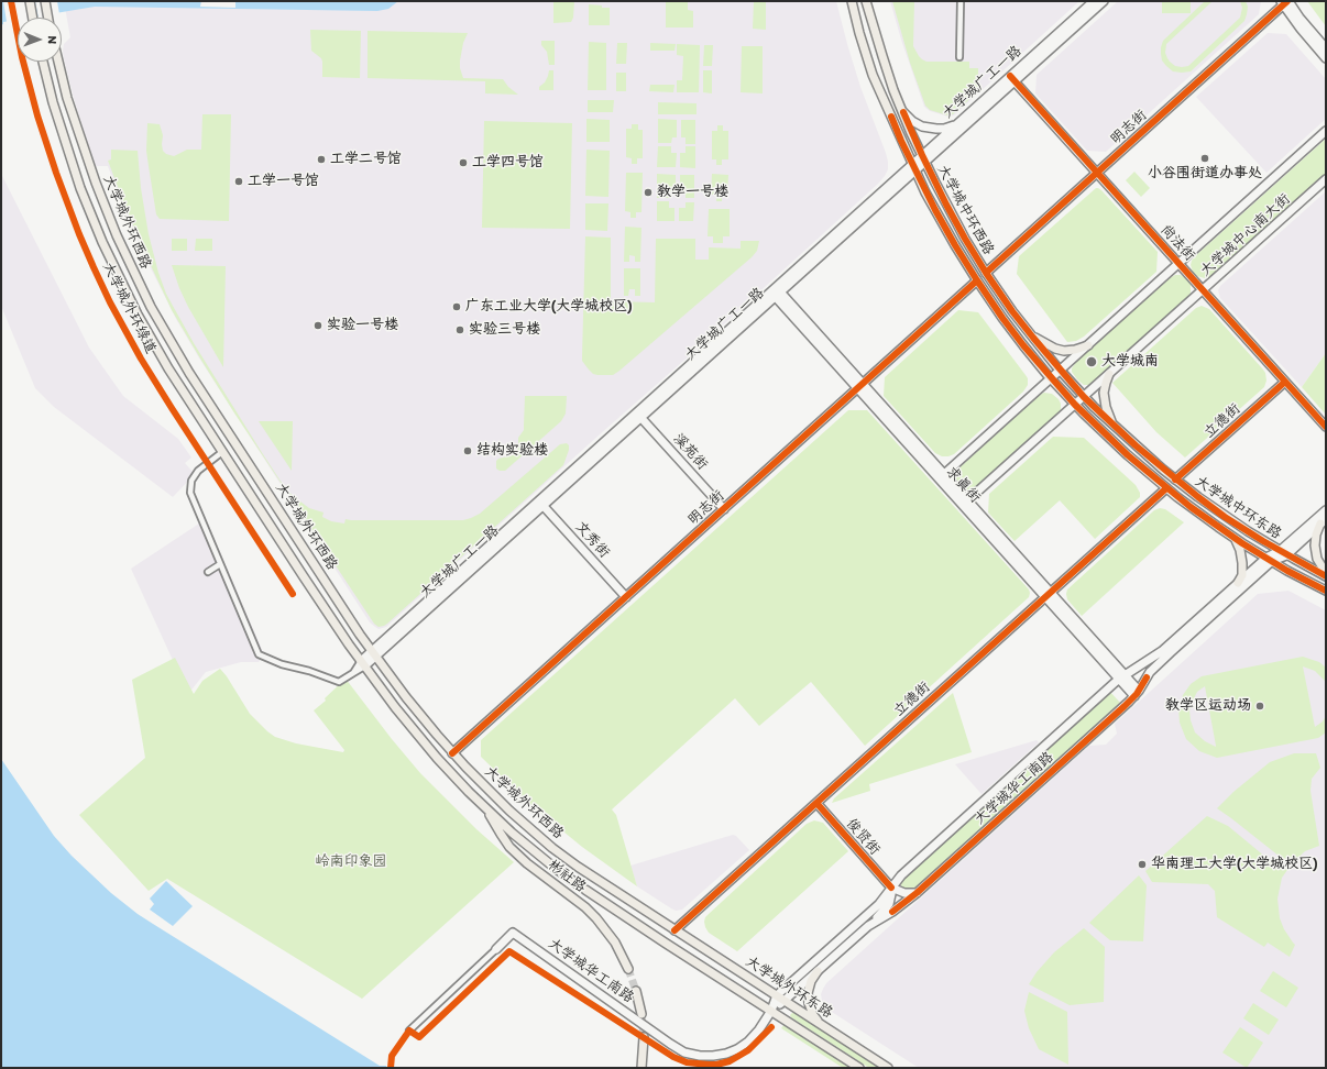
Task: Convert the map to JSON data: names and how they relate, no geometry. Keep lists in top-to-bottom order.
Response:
{
  "streets": {
    "main road": [
      "大学城中环西路",
      "大学城外环西路",
      "大学城中环东路",
      "彬社路",
      "大学城外环东路"
    ],
    "street": [
      "大学城广工一路",
      "明志街",
      "大学城中心南大街",
      "尚法街",
      "立德街",
      "溪苑街",
      "求真街",
      "文秀街",
      "大学城华工南路",
      "俊贤街"
    ],
    "cycle path": ["大学城外环绿道"]
  },
  "crossings": [
    ["大学城广工一路", "大学城中环西路"],
    ["大学城广工一路", "大学城外环西路"],
    ["大学城广工一路", "尚法街"],
    ["大学城广工一路", "溪苑街"],
    ["大学城广工一路", "求真街"],
    ["大学城广工一路", "文秀街"],
    ["明志街", "大学城中环西路"],
    ["明志街", "大学城外环西路"],
    ["明志街", "尚法街"],
    ["明志街", "溪苑街"],
    ["明志街", "求真街"],
    ["明志街", "文秀街"],
    ["大学城中环西路", "大学城中心南大街"],
    ["大学城中环西路", "大学城中环东路"],
    ["大学城外环西路", "立德街"],
    ["大学城外环西路", "彬社路"],
    ["大学城外环西路", "大学城外环东路"],
    ["大学城中心南大街", "尚法街"],
    ["大学城中心南大街", "求真街"],
    ["大学城中心南大街", "大学城中环东路"],
    ["尚法街", "立德街"],
    ["立德街", "求真街"],
    ["立德街", "大学城中环东路"],
    ["立德街", "俊贤街"],
    ["立德街", "大学城外环东路"],
    ["求真街", "大学城华工南路"],
    ["大学城中环东路", "大学城华工南路"],
    ["大学城华工南路", "俊贤街"],
    ["大学城华工南路", "大学城外环东路"]
  ],
  "parks": ["岭南印象园"],
  "places": [
    "小谷围街道办事处",
    "工学二号馆",
    "工学四号馆",
    "工学一号馆",
    "教学一号楼",
    "广东工业大学(大学城校区)",
    "实验一号楼",
    "实验三号楼",
    "大学城南",
    "结构实验楼",
    "教学区运动场",
    "华南理工大学(大学城校区)"
  ],
  "north": "right"
}
